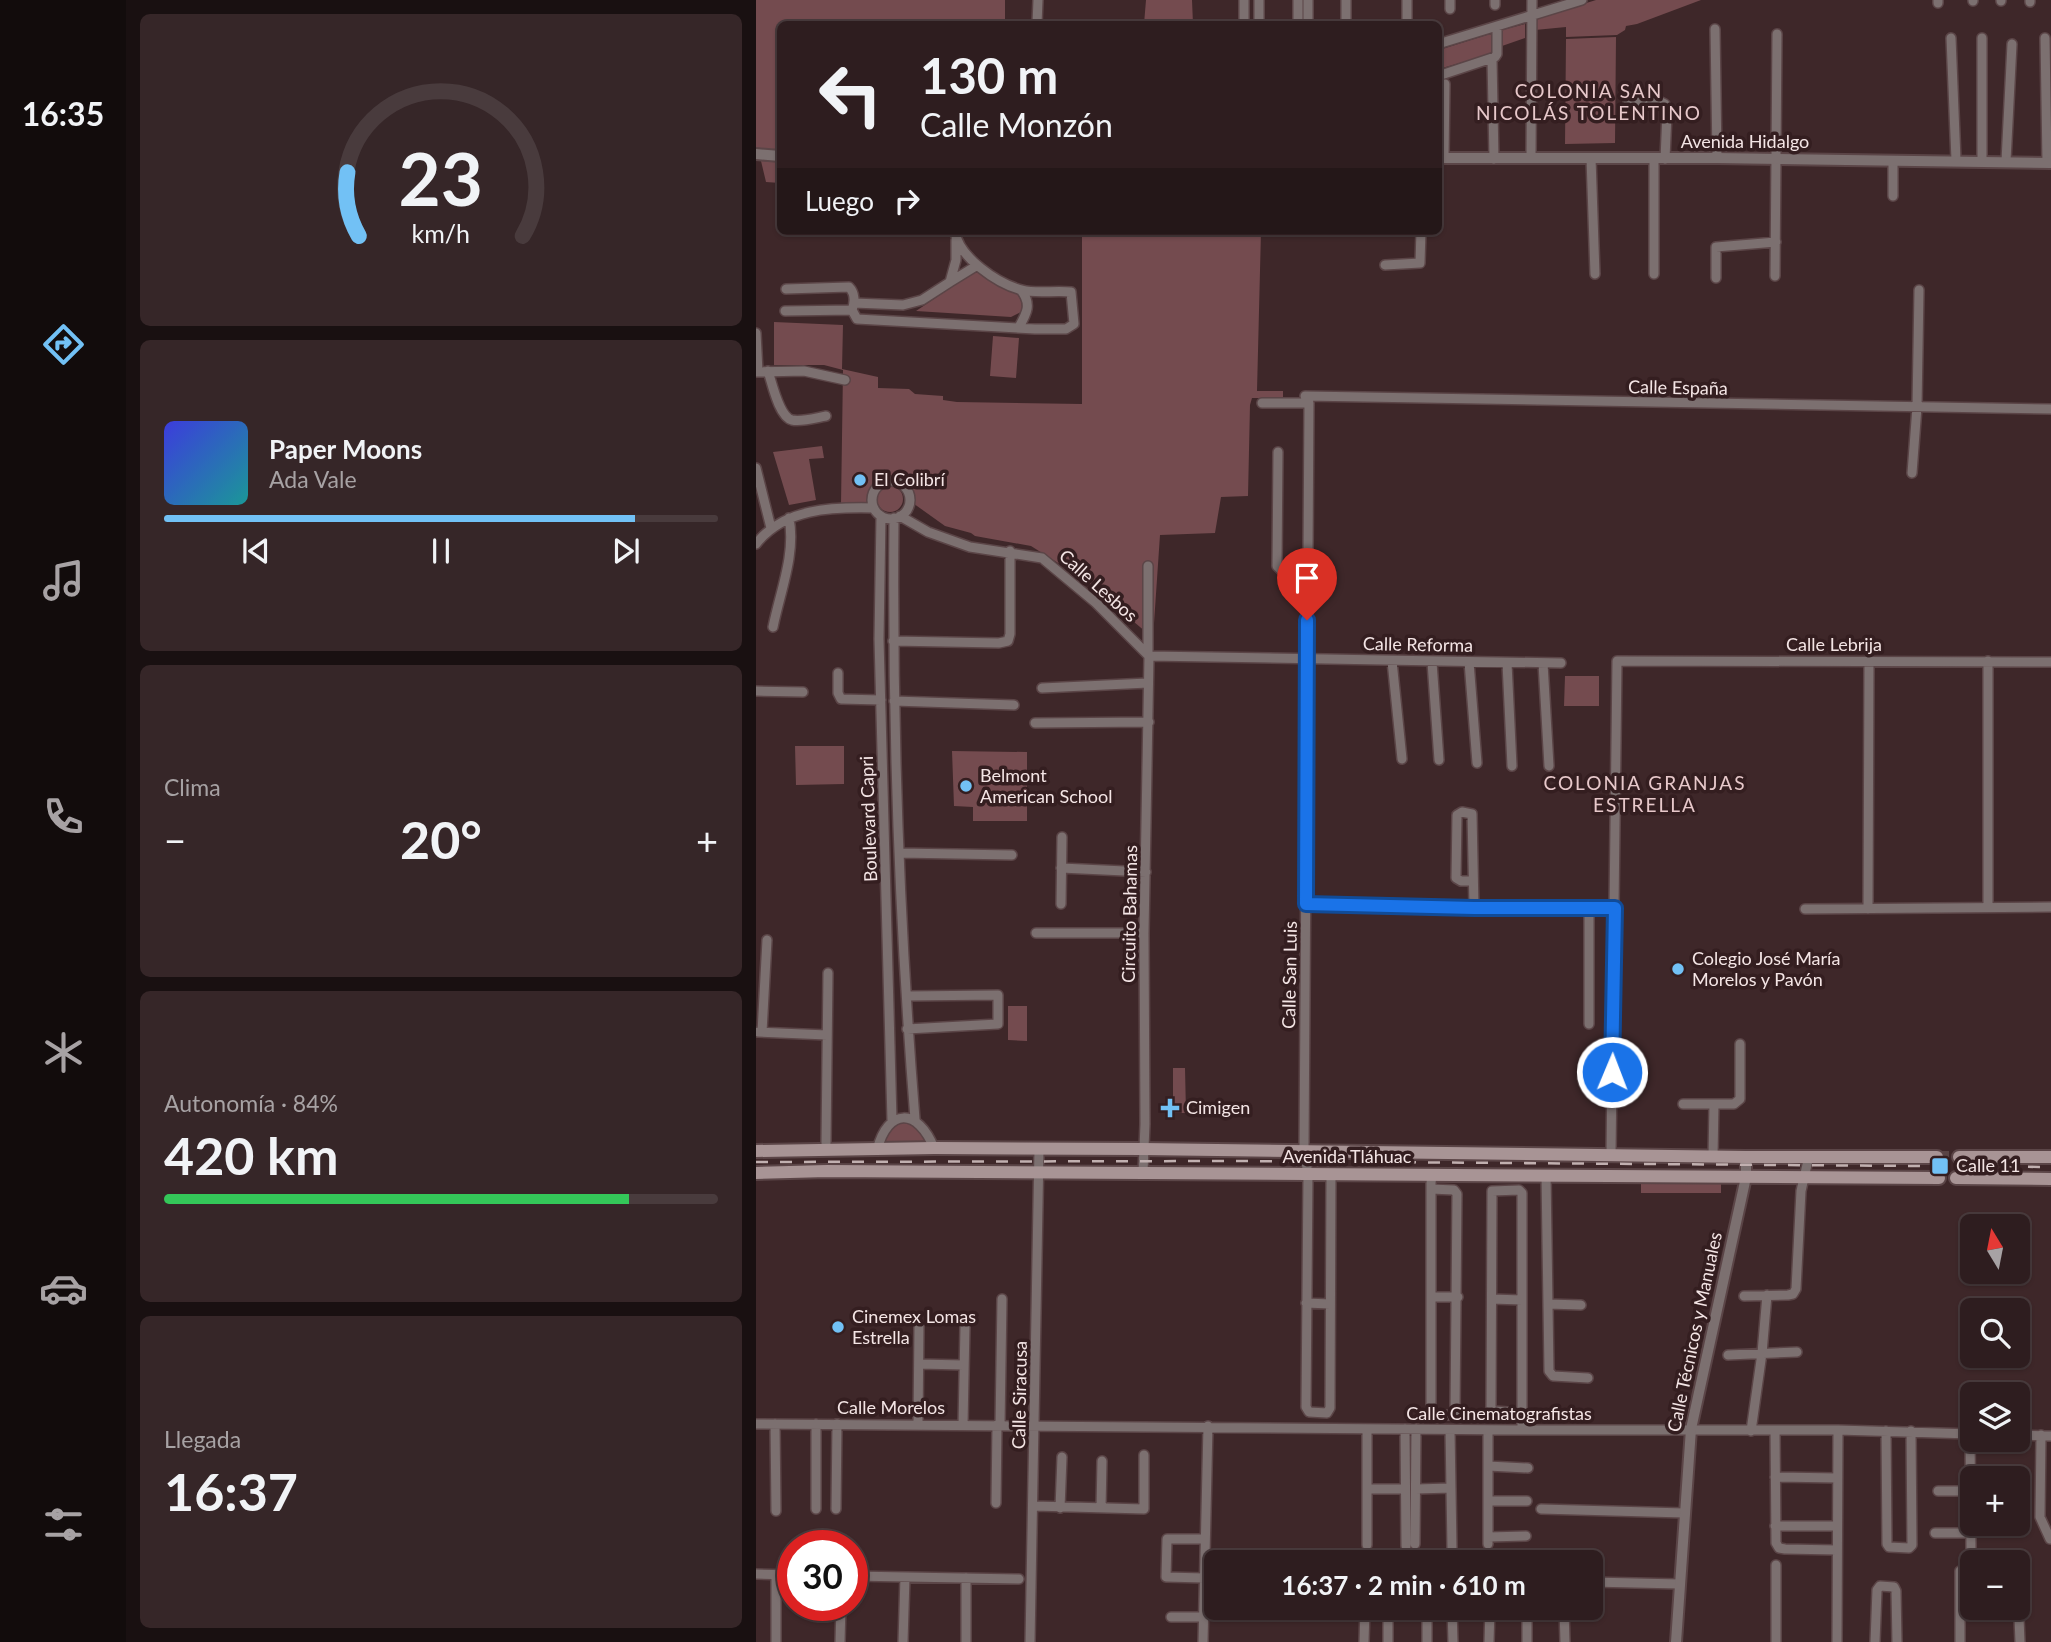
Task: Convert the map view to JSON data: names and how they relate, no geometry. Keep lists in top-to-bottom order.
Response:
{
  "streets": {
    "main road": ["Avenida Tláhuac"],
    "street": [
      "Avenida Hidalgo",
      "Calle España",
      "Calle Lesbos",
      "Calle Reforma",
      "Calle Lebrija",
      "Boulevard Capri",
      "Circuito Bahamas",
      "Calle San Luis",
      "Calle Técnicos y Manuales",
      "Calle Siracusa",
      "Calle Morelos",
      "Calle Cinematografistas"
    ]
  },
  "crossings": [
    ["Calle España", "Calle San Luis"],
    ["Calle Lesbos", "Calle Reforma"],
    ["Calle Lesbos", "Boulevard Capri"],
    ["Calle Lesbos", "Circuito Bahamas"],
    ["Calle Reforma", "Circuito Bahamas"],
    ["Calle Reforma", "Calle San Luis"],
    ["Circuito Bahamas", "Avenida Tláhuac"],
    ["Calle San Luis", "Avenida Tláhuac"],
    ["Avenida Tláhuac", "Calle Técnicos y Manuales"],
    ["Avenida Tláhuac", "Calle Siracusa"],
    ["Calle Técnicos y Manuales", "Calle Cinematografistas"],
    ["Calle Siracusa", "Calle Morelos"],
    ["Calle Siracusa", "Calle Cinematografistas"],
    ["Calle Morelos", "Calle Cinematografistas"]
  ],
  "districts": ["COLONIA SAN NICOLÁS TOLENTINO", "COLONIA GRANJAS ESTRELLA"],
  "places": {
    "other": [
      "El Colibrí",
      "Belmont American School",
      "Colegio José María Morelos y Pavón",
      "Cinemex Lomas Estrella"
    ],
    "health": ["Cimigen"],
    "transit": ["Calle 11"]
  },
  "north": "top",
  "page": {
    "tabs": "16:35",
    "turn": ["130 m", "Calle Monzón"],
    "then": "Luego",
    "song": ["Paper Moons", "Ada Vale"],
    "tile": [
      "Clima",
      ["Autonomía · 84%", "420 km"],
      ["Llegada", "16:37"]
    ],
    "heat": ["−", "20°", "+"],
    "map_buttons": ["+", "−"],
    "limit": "30",
    "trip": "16:37 · 2 min · 610 m",
    "gauge": ["23", "km/h"]
  }
}
